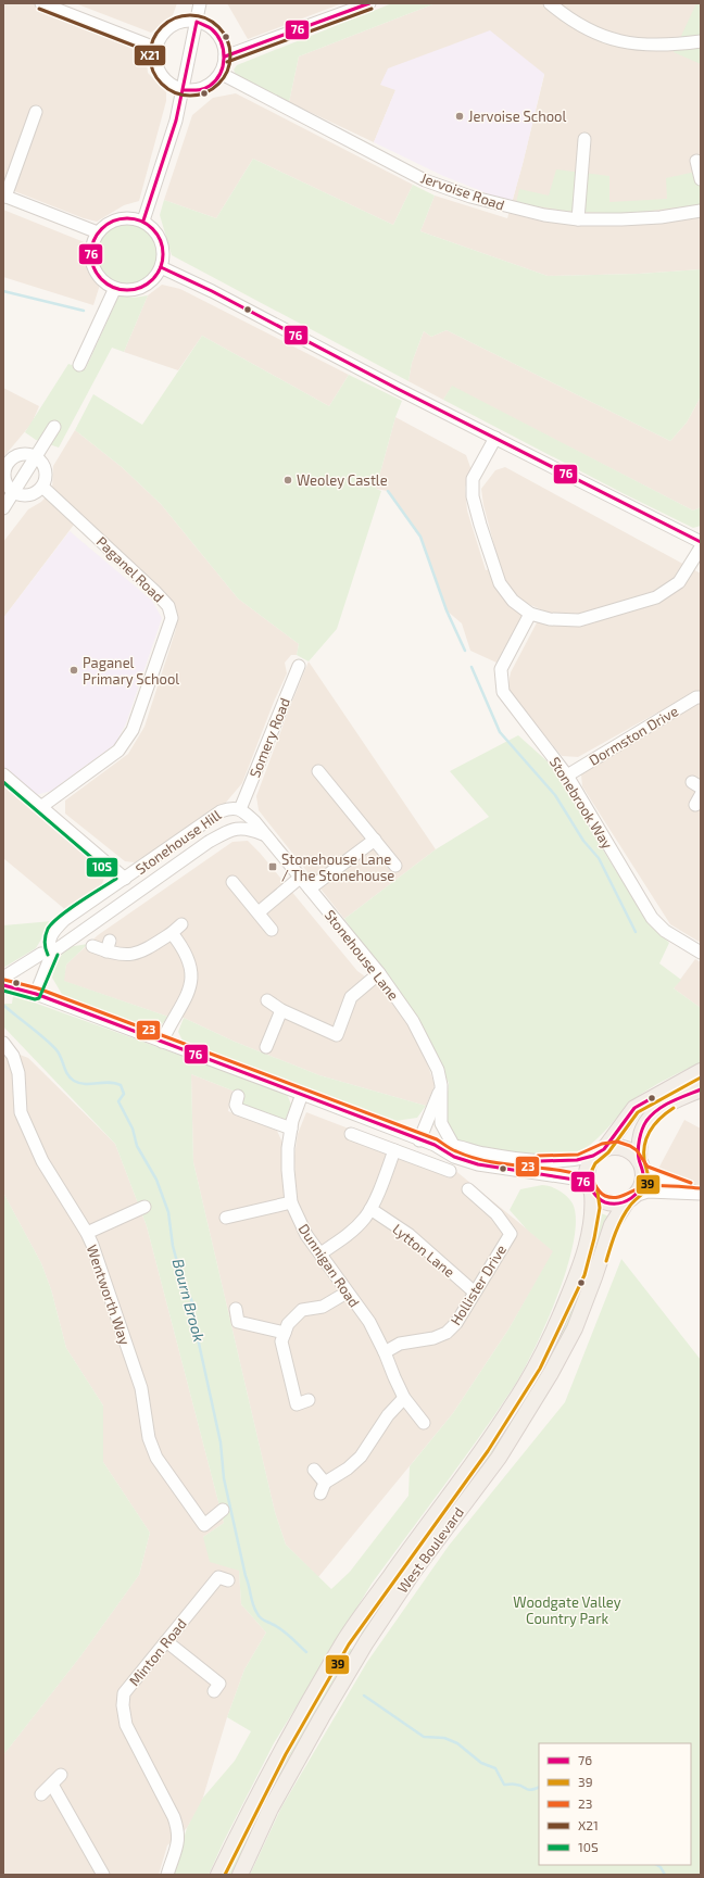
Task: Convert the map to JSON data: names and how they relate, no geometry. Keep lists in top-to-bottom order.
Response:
{
  "streets": {
    "main road": ["West Boulevard"],
    "street": [
      "Jervoise Road",
      "Paganel Road",
      "Dormston Drive",
      "Somery Road",
      "Stonebrook Way",
      "Stonehouse Hill",
      "Stonehouse Lane",
      "Lytton Lane",
      "Dunnigan Road",
      "Hollister Drive",
      "Wentworth Way",
      "Minton Road"
    ]
  },
  "crossings": [
    ["Dormston Drive", "Stonebrook Way"],
    ["Somery Road", "Stonehouse Hill"],
    ["Stonehouse Hill", "Stonehouse Lane"],
    ["Lytton Lane", "Hollister Drive"],
    ["Dunnigan Road", "Hollister Drive"]
  ],
  "water": ["Bourn Brook"],
  "parks": ["Woodgate Valley Country Park"],
  "places": {
    "other": ["Jervoise School", "Weoley Castle", "Paganel Primary School"],
    "transit": ["Stonehouse Lane / The Stonehouse"]
  },
  "lines": [
    "transit line 76",
    "transit line X21",
    "transit line 10S",
    "transit line 23",
    "transit line 39"
  ],
  "legend": [
    "76",
    "39",
    "23",
    "X21",
    "10S"
  ]
}
